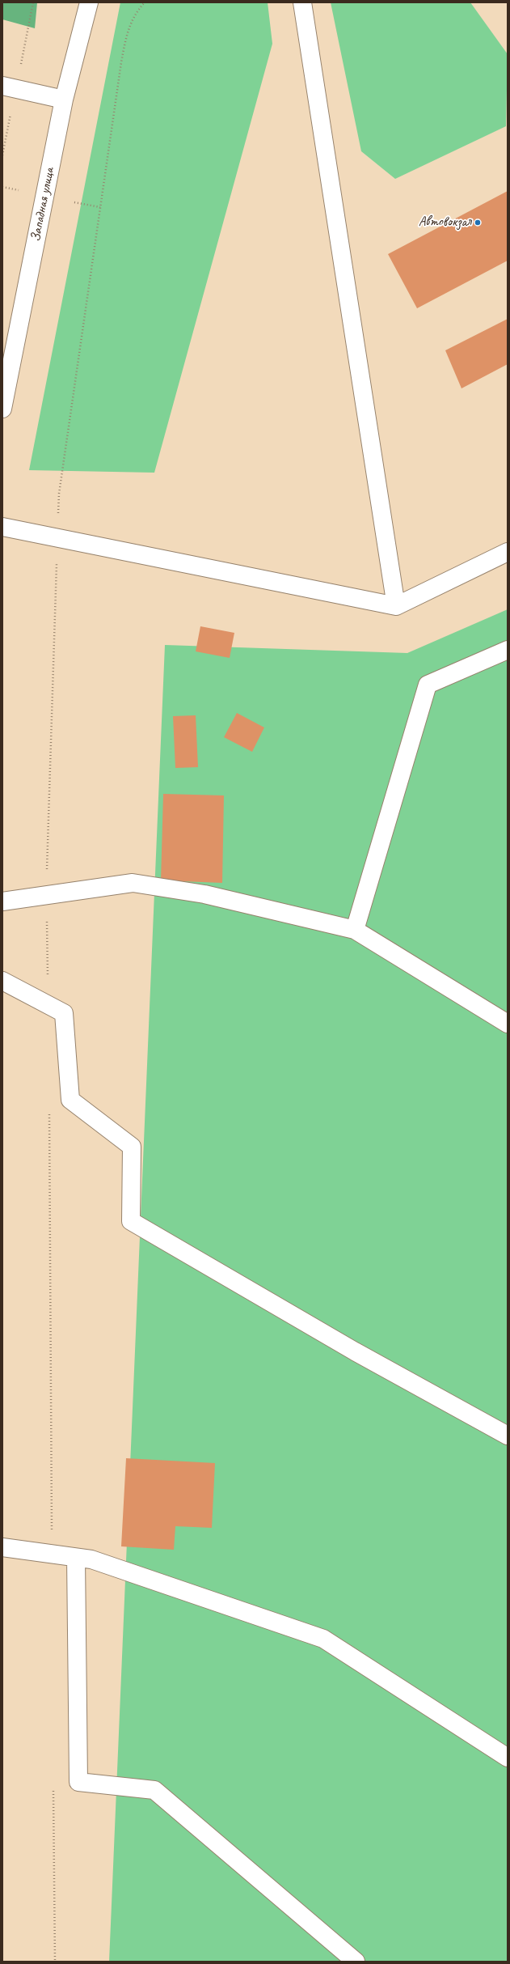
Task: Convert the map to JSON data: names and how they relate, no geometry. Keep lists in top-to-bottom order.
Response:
{
  "streets": {
    "main road": ["Западная улица"]
  },
  "places": ["Автовокзал"]
}
